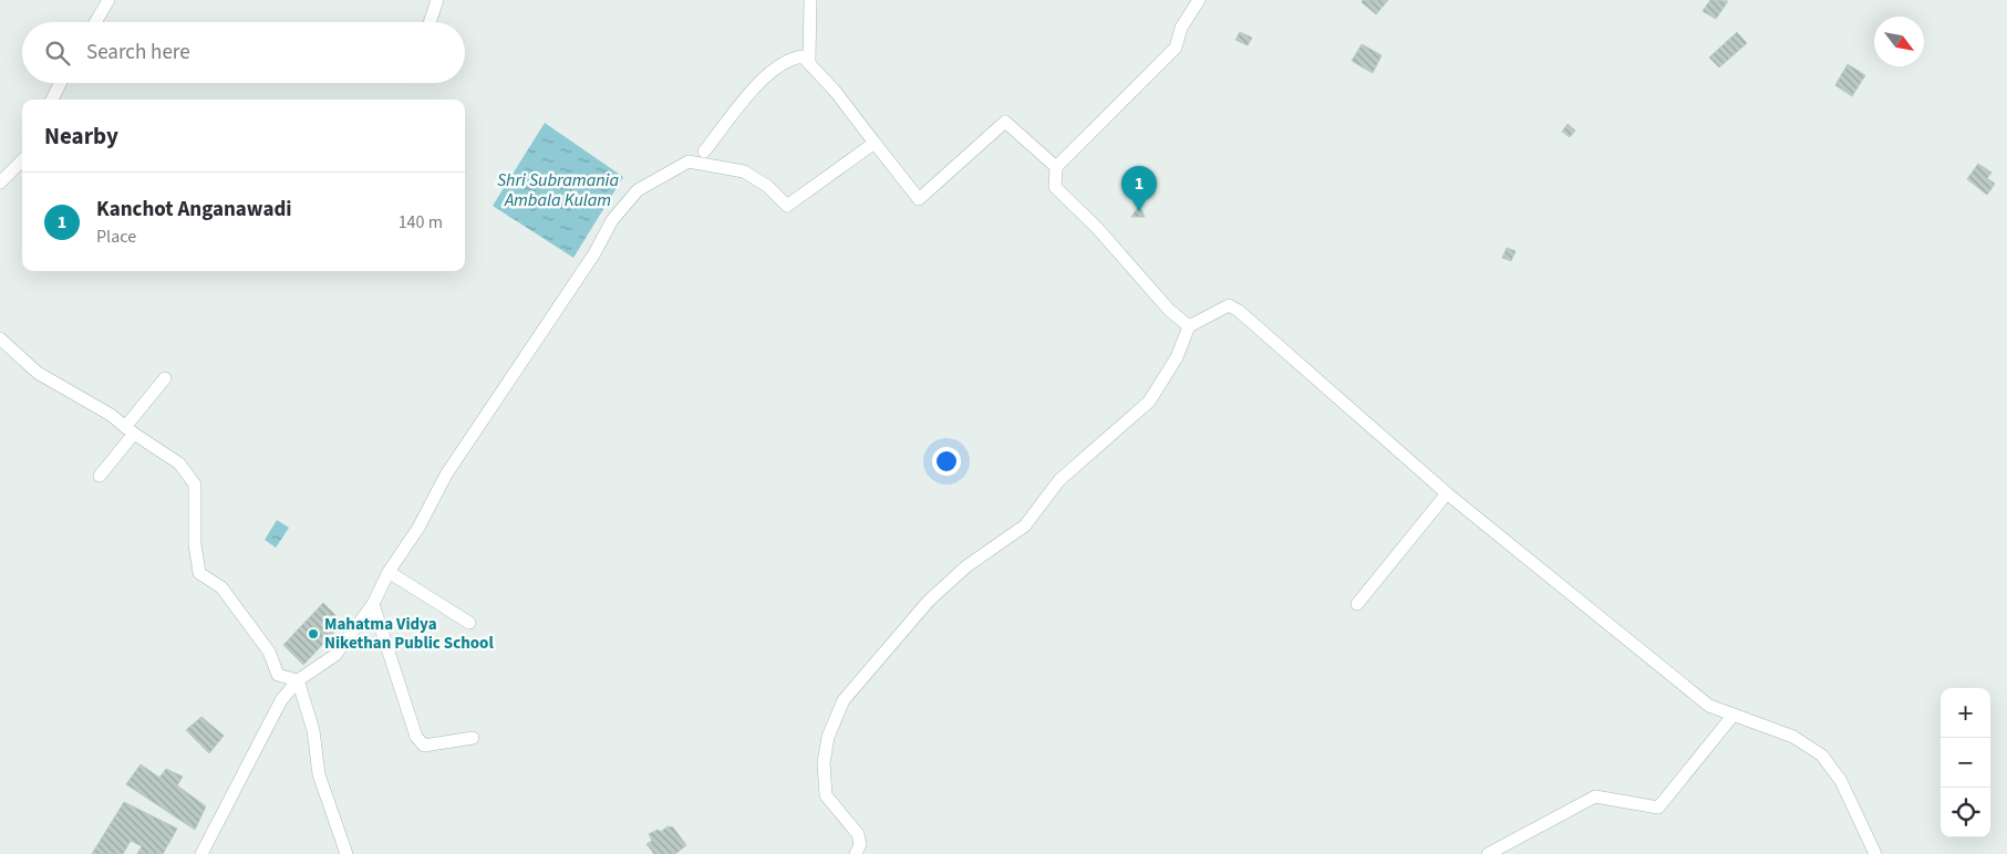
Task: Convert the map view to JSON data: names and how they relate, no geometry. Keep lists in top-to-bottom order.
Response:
{
  "water": ["Shri Subramania Ambala Kulam"],
  "places": ["Mahatma Vidya Nikethan Public School"],
  "north": "bottom right",
  "page": {
    "search": "Search here",
    "heading": "Nearby",
    "pins": "1",
    "list": [
      {
        "mark": "1",
        "name": "Kanchot Anganawadi",
        "note": "Place",
        "value": "140 m"
      }
    ],
    "map_buttons": ["+", "−"]
  }
}
